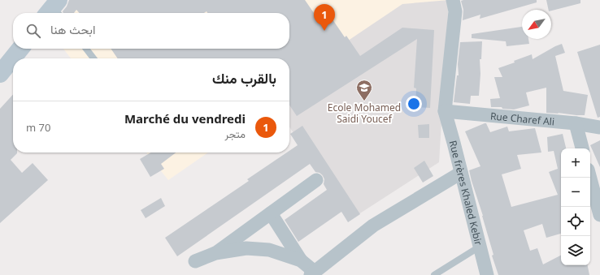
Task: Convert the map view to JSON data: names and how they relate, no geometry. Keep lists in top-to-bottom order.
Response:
{
  "streets": {
    "street": ["Rue Charef Ali", "Rue frères Khaled Kebir"]
  },
  "crossings": [
    ["Rue Charef Ali", "Rue frères Khaled Kebir"]
  ],
  "places": {
    "school or university": ["Ecole Mohamed Saidi Youcef"]
  },
  "north": "bottom left",
  "page": {
    "pins": "1",
    "search": "ابحث هنا",
    "heading": "بالقرب منك",
    "list": [
      {
        "mark": "1",
        "name": "Marché du vendredi",
        "note": "متجر",
        "value": "70 m"
      }
    ],
    "map_buttons": ["+", "−"]
  }
}
